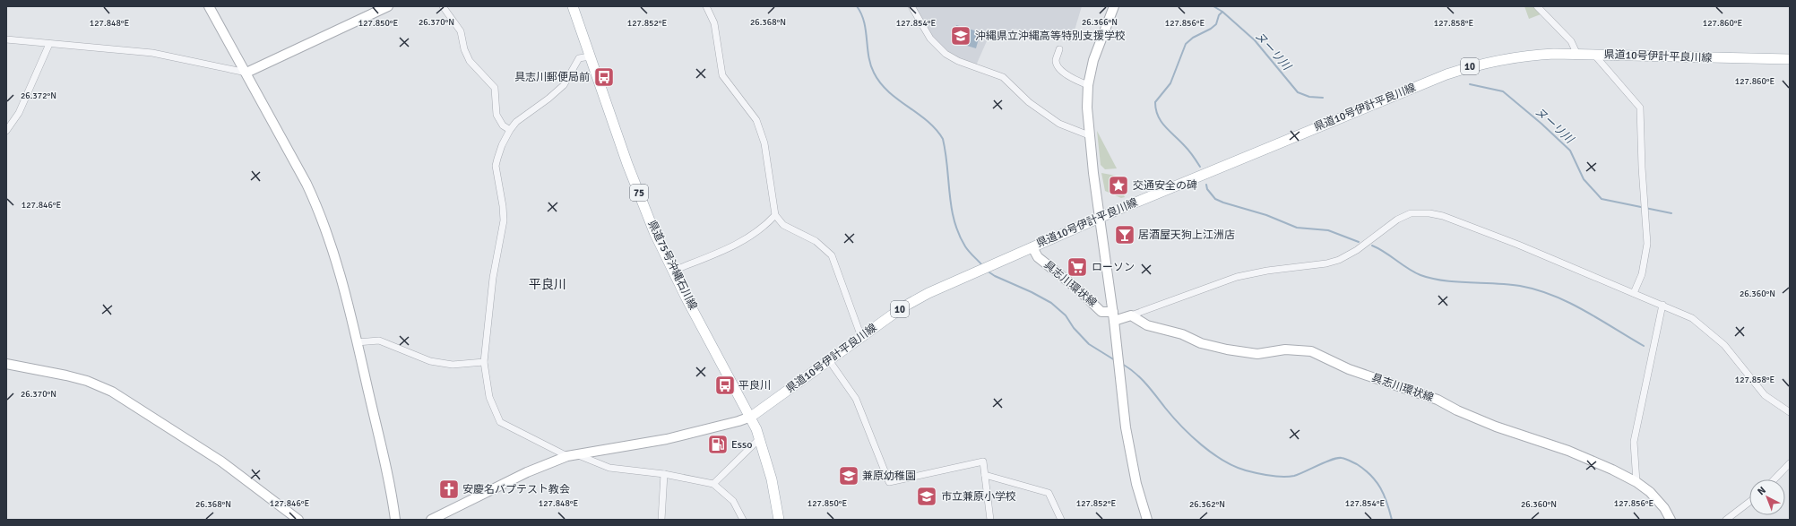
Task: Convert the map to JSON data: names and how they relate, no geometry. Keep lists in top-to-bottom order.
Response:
{
  "streets": {
    "main road": [
      "県道10号伊計平良川線",
      "10",
      "75",
      "県道75号沖縄石川線"
    ],
    "street": ["具志川環状線"]
  },
  "crossings": [
    ["県道10号伊計平良川線", "県道75号沖縄石川線"],
    ["県道10号伊計平良川線", "具志川環状線"]
  ],
  "districts": ["平良川"],
  "water": ["ヌーリ川"],
  "places": {
    "school or university": ["沖縄県立沖縄高等特別支援学校", "兼原幼稚園", "市立兼原小学校"],
    "bus stop": ["具志川郵便局前", "平良川"],
    "place": ["交通安全の碑"],
    "bar": ["居酒屋天狗上江洲店"],
    "supermarket": ["ローソン"],
    "fuel station": ["Esso"],
    "church": ["安慶名バプテスト教会"]
  },
  "north": "top left",
  "coordinates": [
    "26.370°N",
    "26.368°N",
    "26.366°N",
    "127.848°E",
    "127.852°E",
    "127.856°E",
    "127.858°E",
    "127.850°E",
    "127.854°E",
    "127.860°E",
    "26.372°N",
    "127.846°E",
    "26.360°N",
    "26.362°N"
  ]
}
